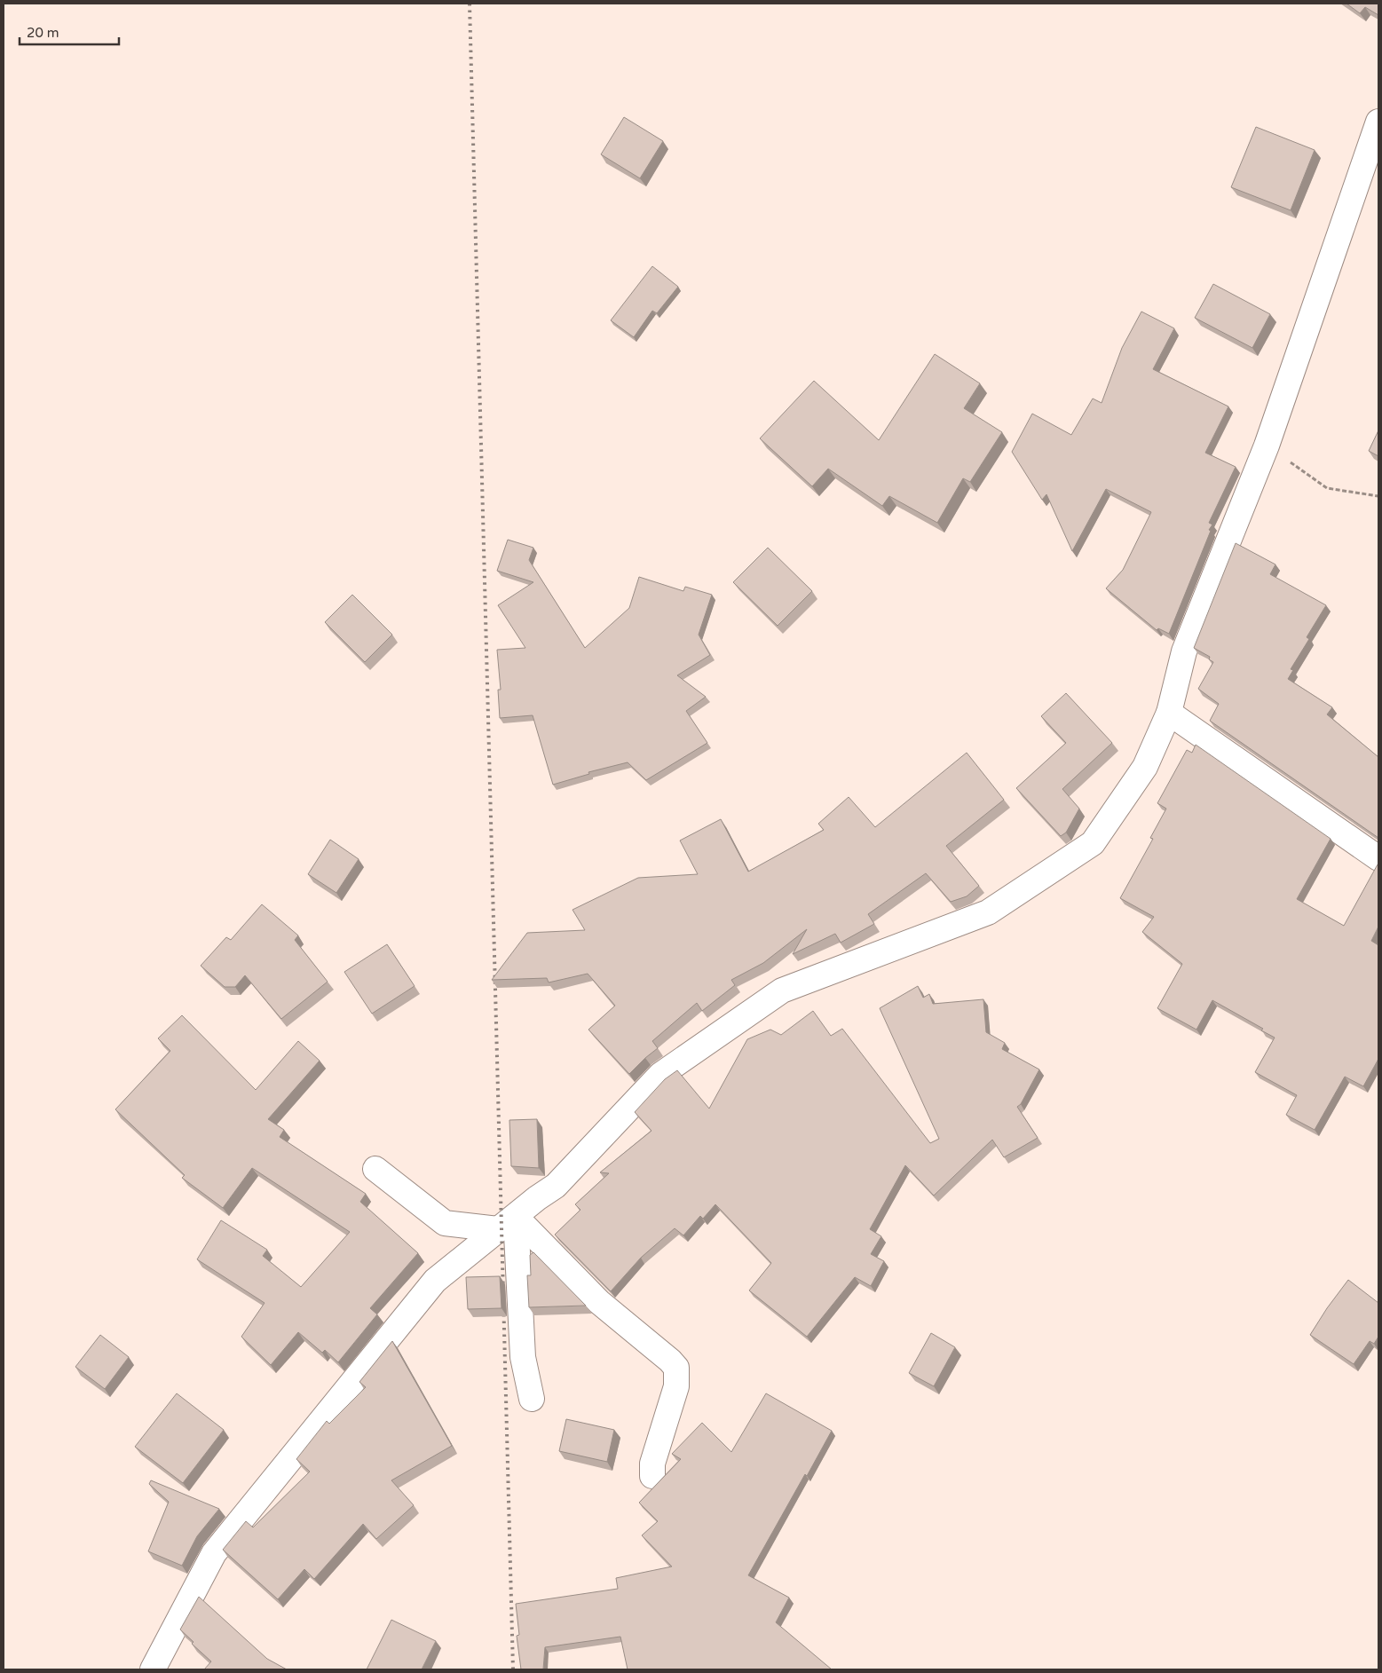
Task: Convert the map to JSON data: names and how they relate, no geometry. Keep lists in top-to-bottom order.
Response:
{
  "scale_bar": "20 m"
}
